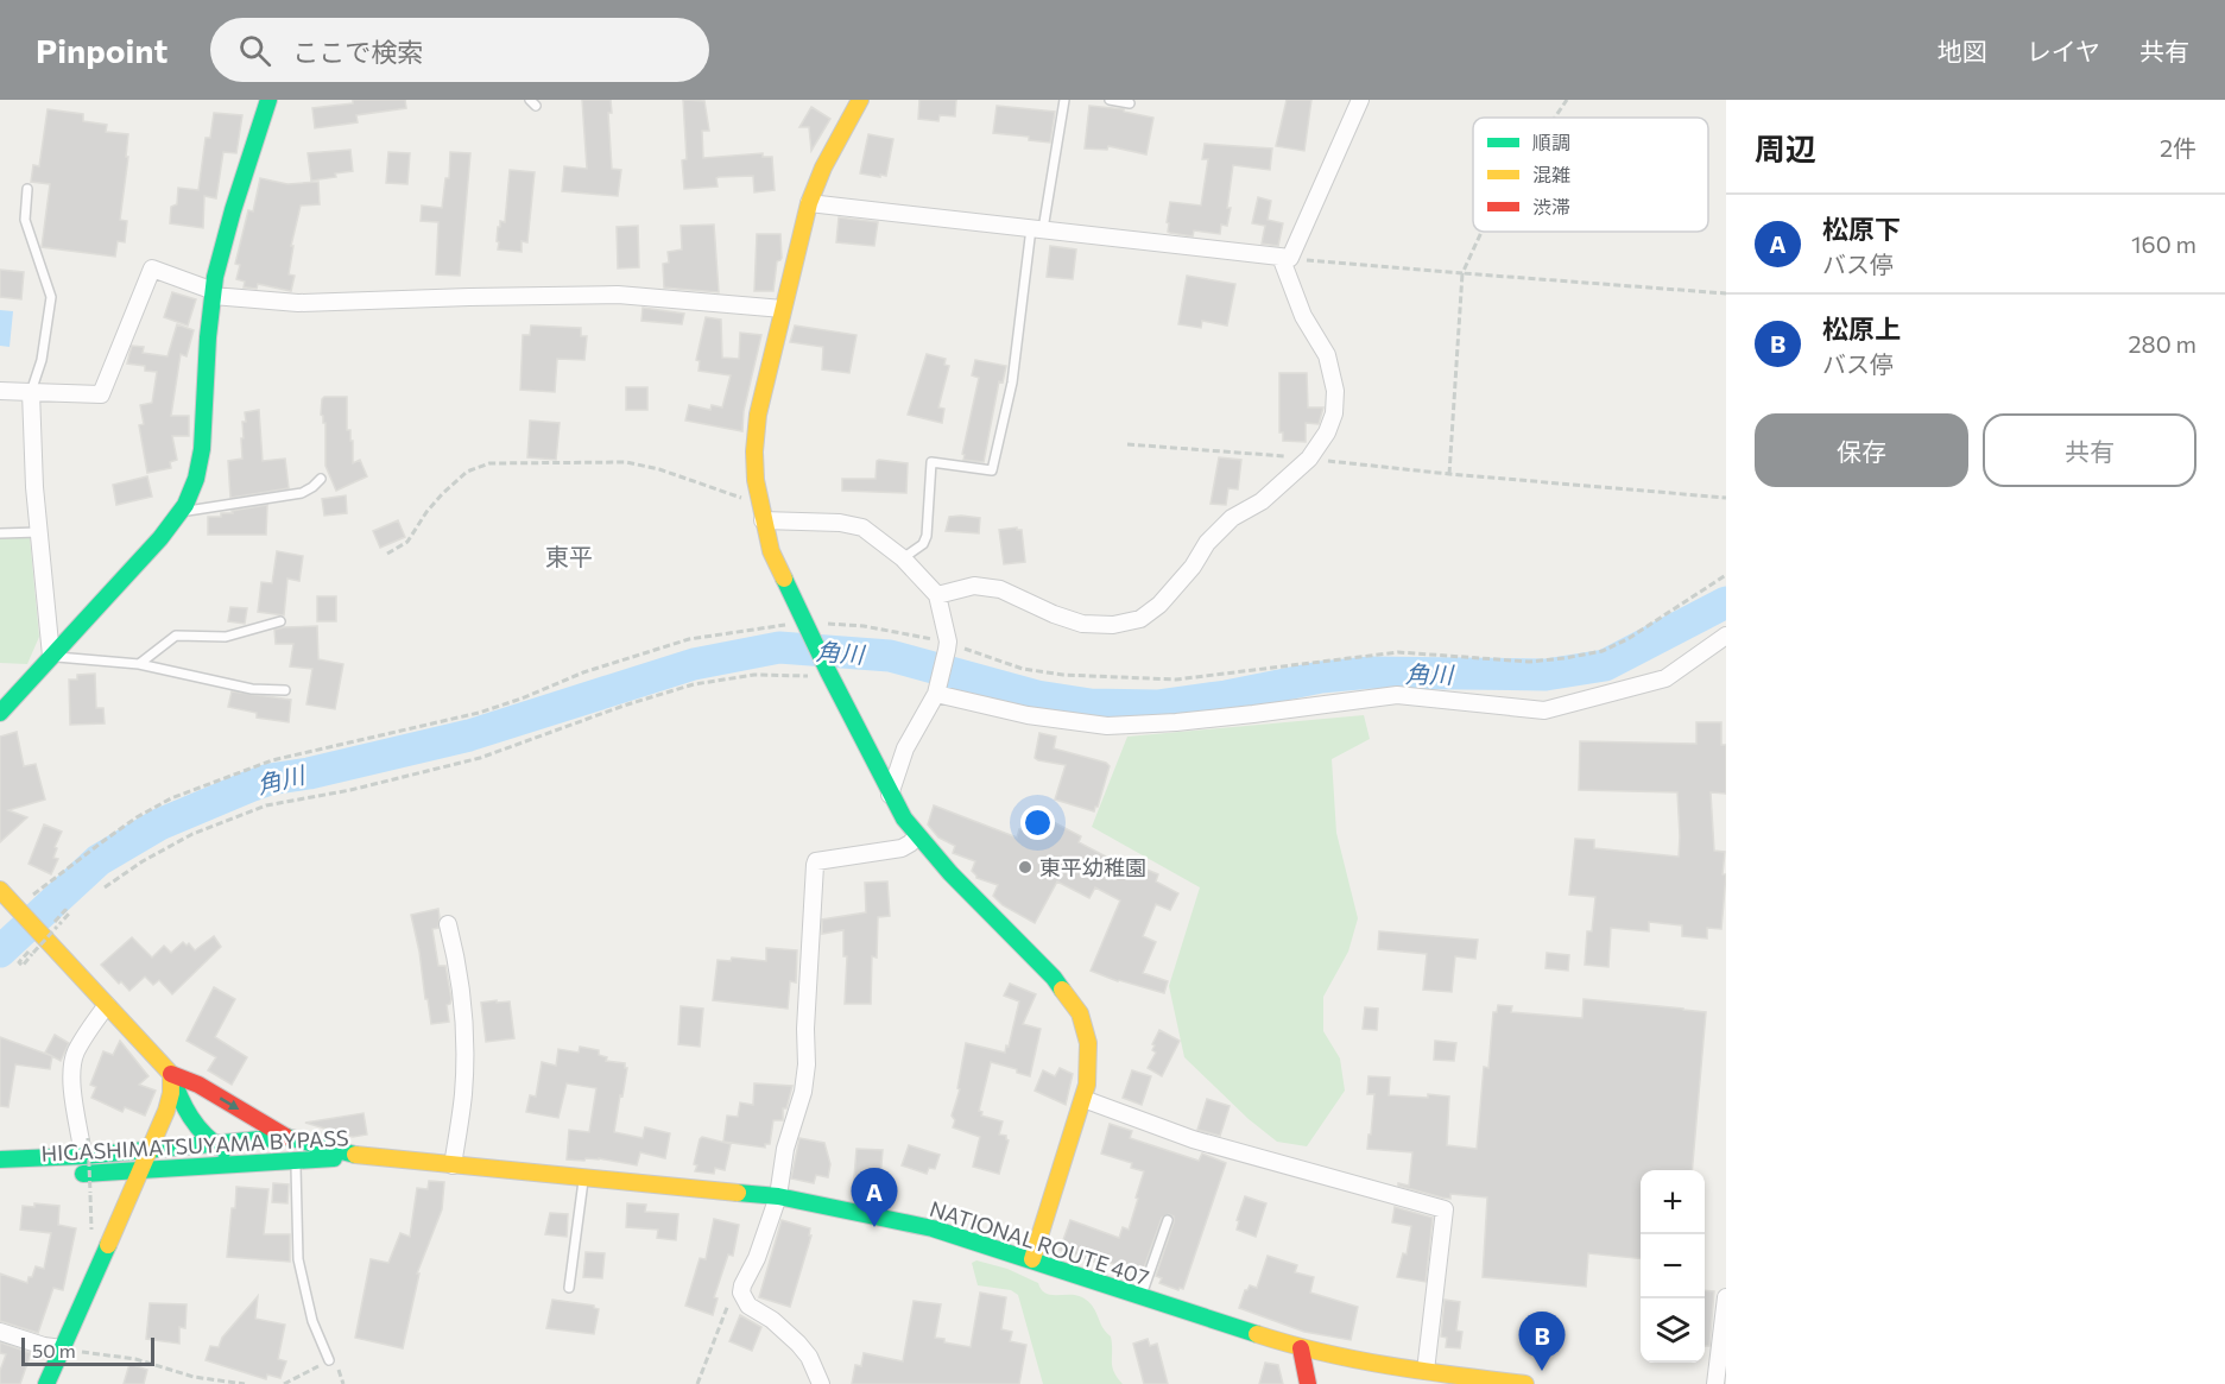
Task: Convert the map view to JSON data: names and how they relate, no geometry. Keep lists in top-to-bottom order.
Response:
{
  "streets": {
    "main road": ["HIGASHIMATSUYAMA BYPASS", "NATIONAL ROUTE 407"]
  },
  "crossings": [
    ["HIGASHIMATSUYAMA BYPASS", "NATIONAL ROUTE 407"]
  ],
  "districts": ["東平"],
  "water": ["角川"],
  "places": ["東平幼稚園"],
  "legend": ["順調", "混雑", "渋滞"],
  "scale_bar": "50 m",
  "page": {
    "header": "Pinpoint",
    "search": "ここで検索",
    "nav": ["地図", "レイヤ", "共有"],
    "heading": ["周辺", "2件"],
    "list": [
      {
        "mark": "A",
        "name": "松原下",
        "note": "バス停",
        "value": "160 m"
      },
      {
        "mark": "B",
        "name": "松原上",
        "note": "バス停",
        "value": "280 m"
      }
    ],
    "buttons": ["保存", "共有"],
    "pins": ["A", "B"],
    "map_buttons": ["+", "−"],
    "scale": "50 m"
  }
}
